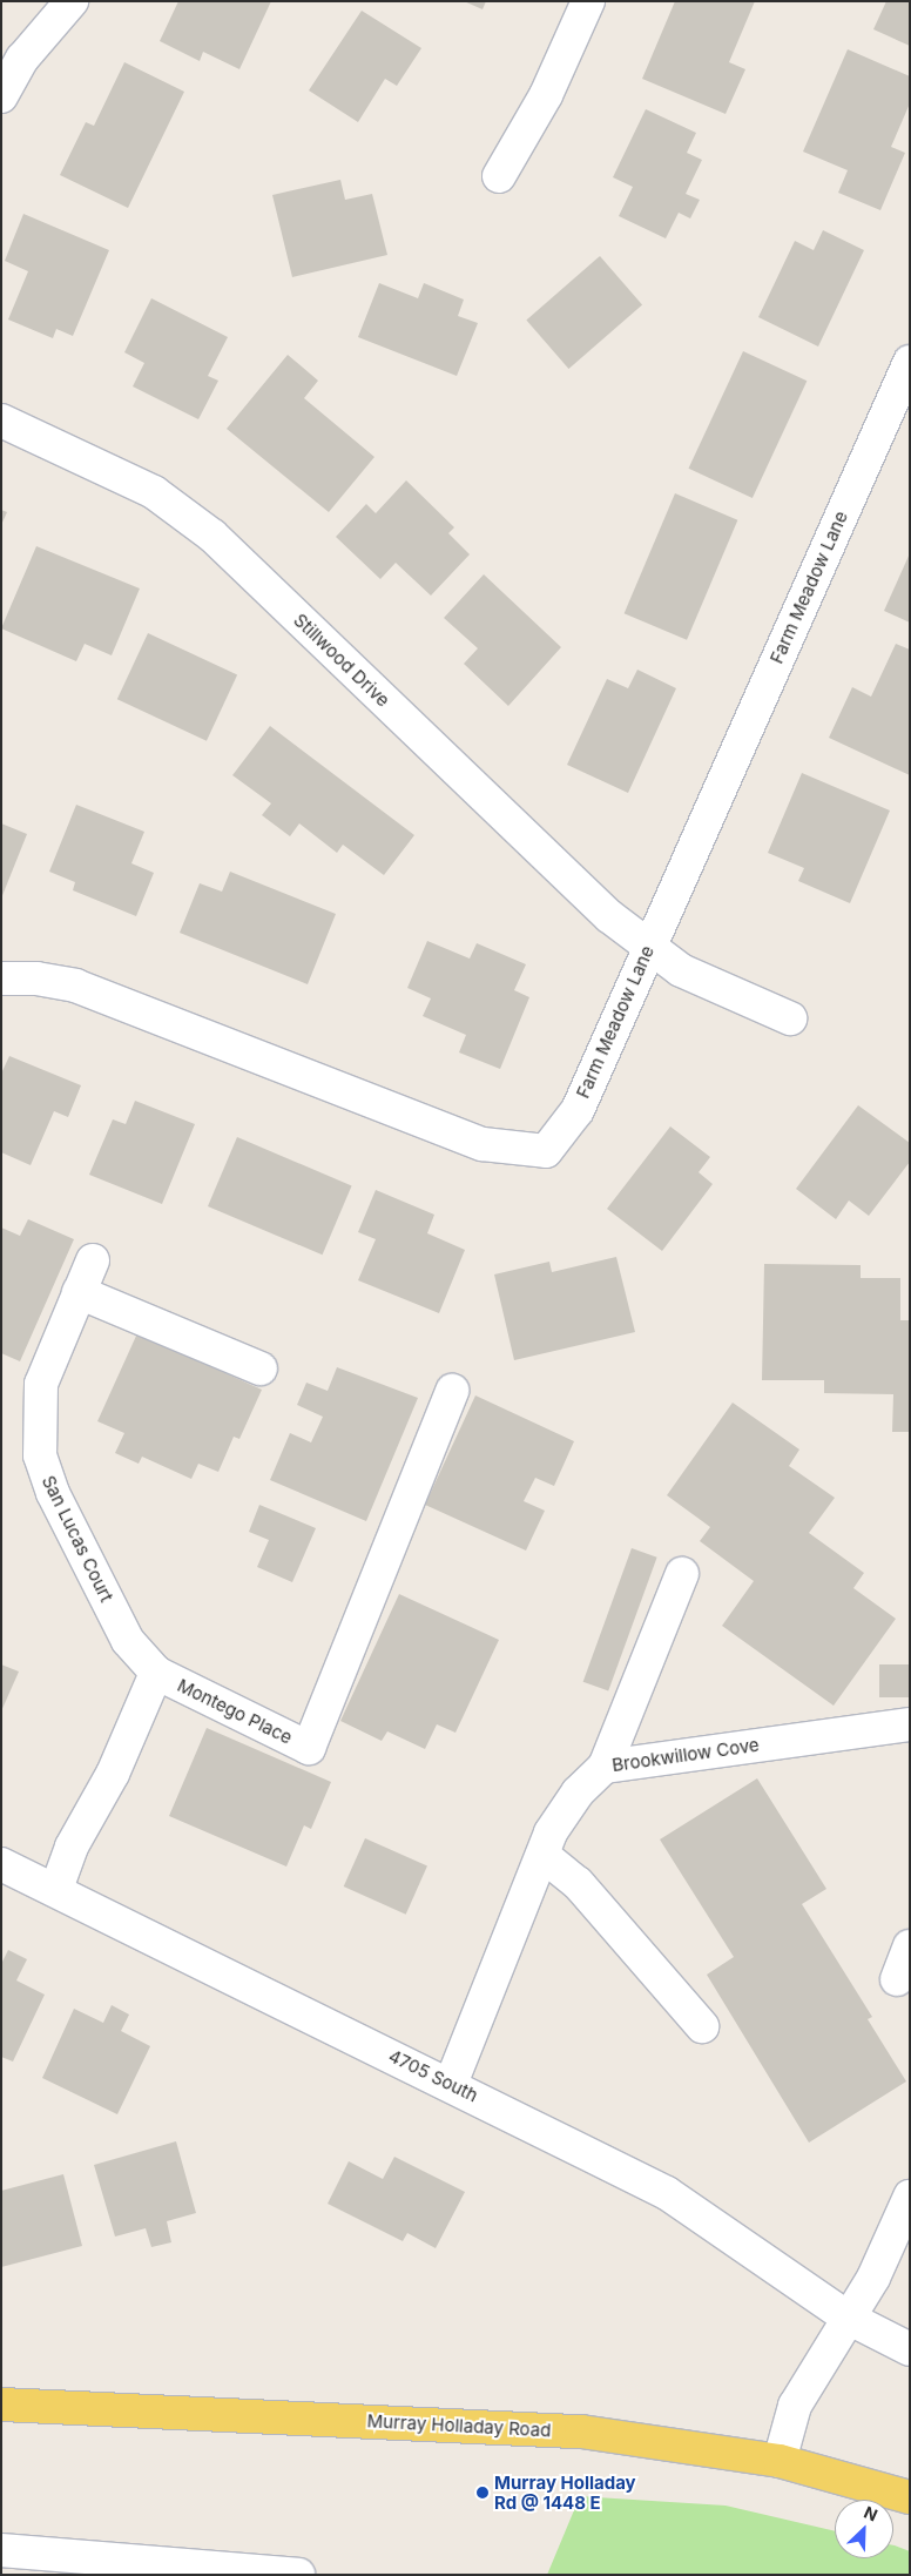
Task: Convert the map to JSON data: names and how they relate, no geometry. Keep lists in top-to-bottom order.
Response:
{
  "streets": {
    "main road": ["Murray Holladay Road"],
    "street": [
      "Farm Meadow Lane",
      "Stillwood Drive",
      "San Lucas Court",
      "Montego Place",
      "Brookwillow Cove",
      "4705 South"
    ]
  },
  "crossings": [
    ["Farm Meadow Lane", "Stillwood Drive"],
    ["San Lucas Court", "Montego Place"],
    ["Montego Place", "4705 South"],
    ["Brookwillow Cove", "4705 South"]
  ],
  "places": ["Murray Holladay Rd @ 1448 E"],
  "north": "top right"
}
